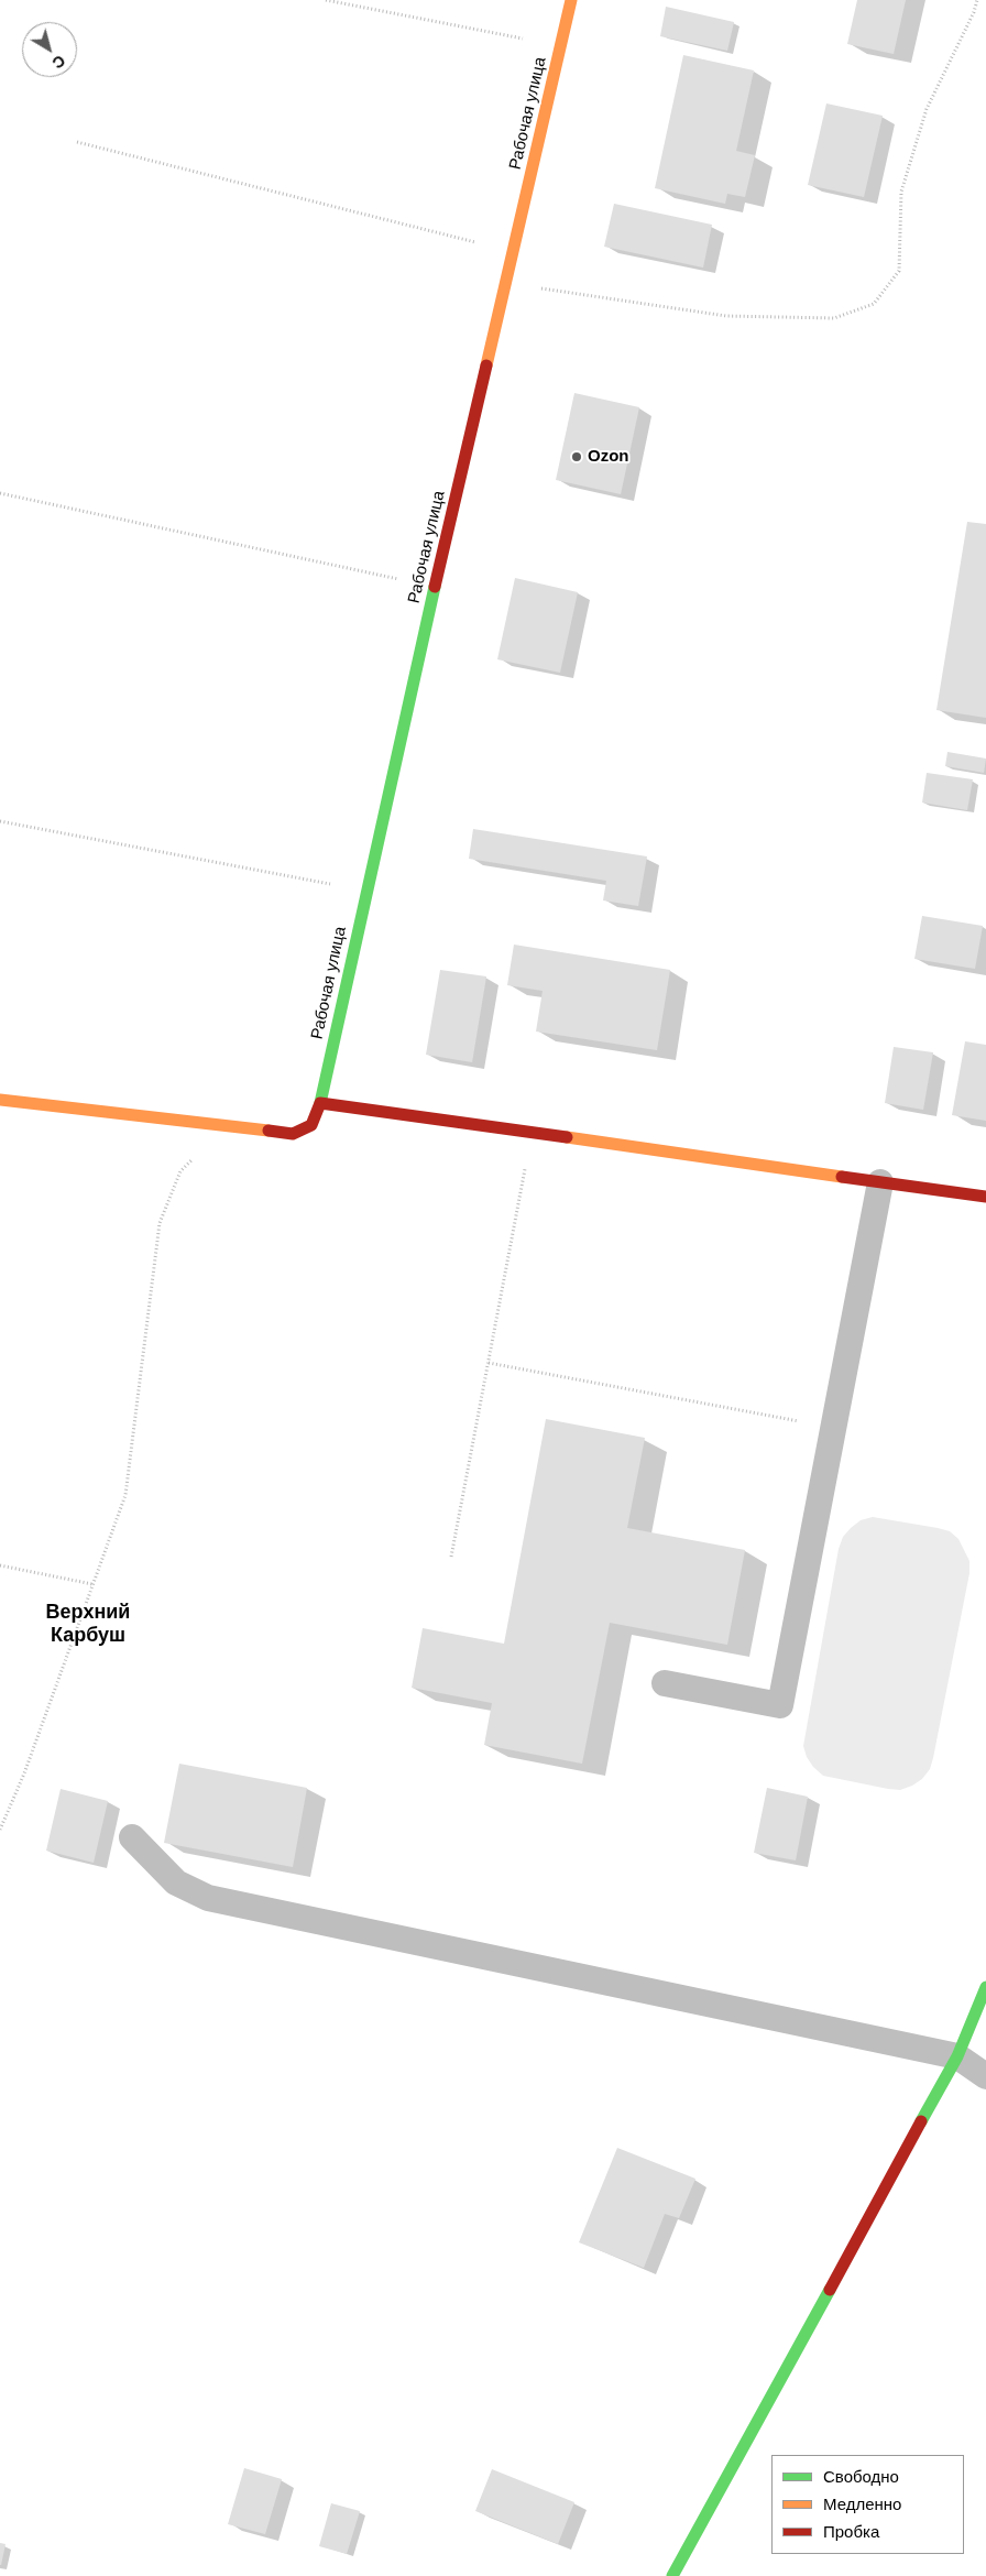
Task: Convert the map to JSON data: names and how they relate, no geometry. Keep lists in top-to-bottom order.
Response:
{
  "streets": {
    "street": ["Рабочая улица"]
  },
  "districts": ["Верхний Карбуш"],
  "places": ["Ozon"],
  "legend": ["Свободно", "Медленно", "Пробка"],
  "north": "bottom right"
}
